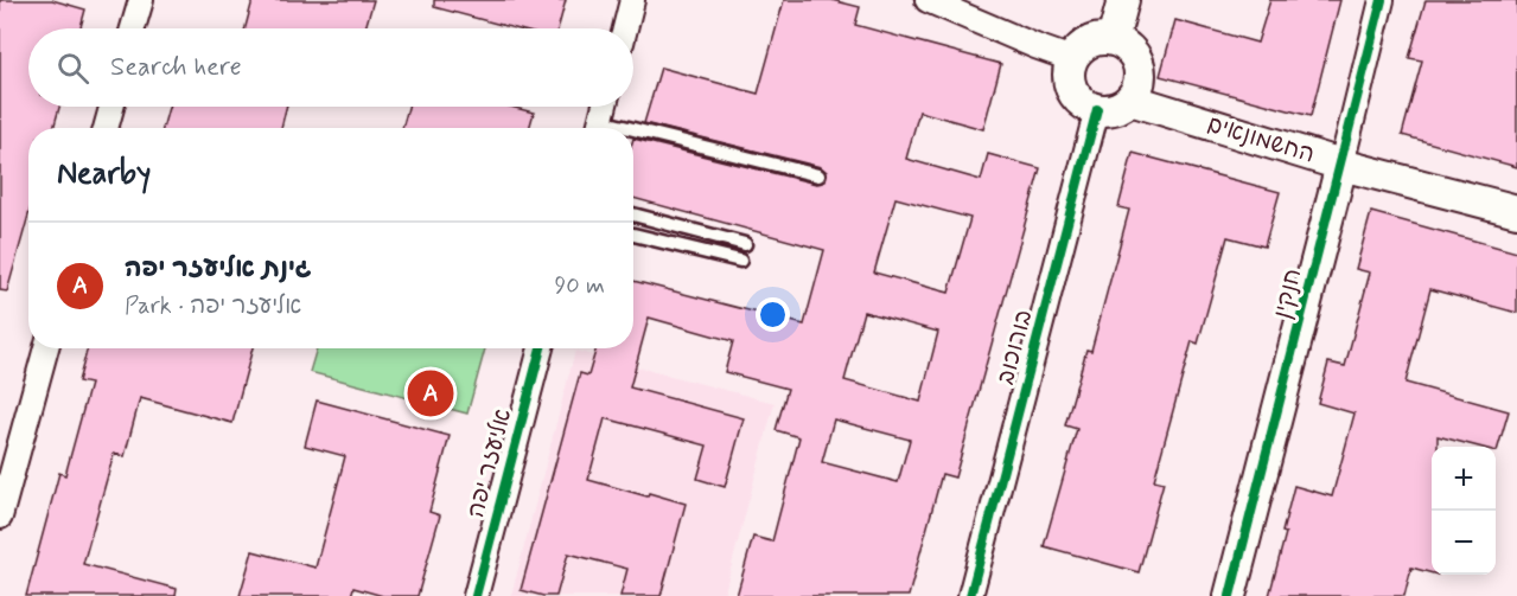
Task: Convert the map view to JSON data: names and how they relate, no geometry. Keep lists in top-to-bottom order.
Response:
{
  "streets": {
    "street": [
      "החשמונאים",
      "חנקין",
      "בורוכוב",
      "אליעזר יפה"
    ]
  },
  "crossings": [
    ["החשמונאים", "חנקין"],
    ["החשמונאים", "בורוכוב"]
  ],
  "page": {
    "search": "Search here",
    "heading": "Nearby",
    "list": [
      {
        "mark": "A",
        "name": "גינת אליעזר יפה",
        "note": "Park · אליעזר יפה",
        "value": "90 m"
      }
    ],
    "pins": "A",
    "map_buttons": ["+", "−"]
  }
}
